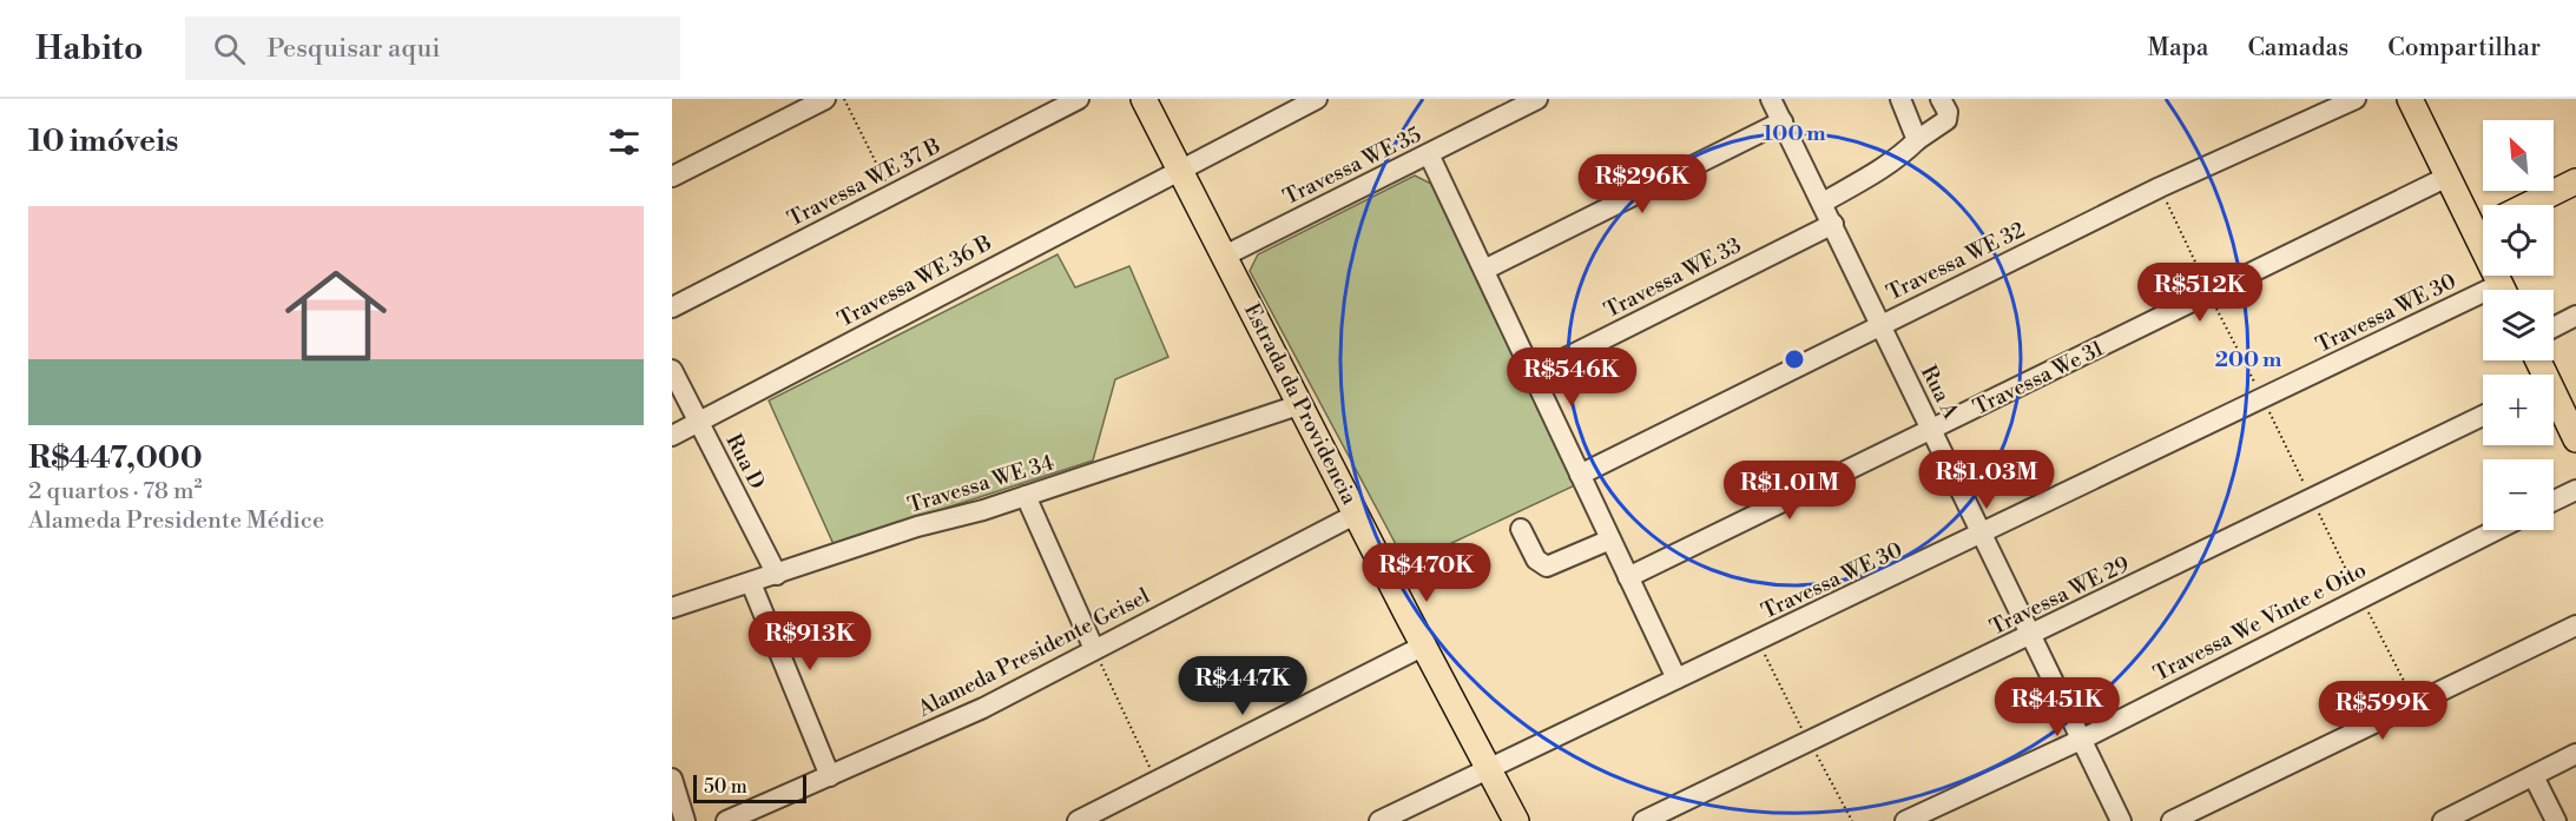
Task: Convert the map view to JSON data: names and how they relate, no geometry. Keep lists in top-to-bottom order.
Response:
{
  "streets": {
    "main road": ["Estrada da Providencia"],
    "street": [
      "Travessa WE 35",
      "Travessa WE 37 B",
      "Travessa WE 32",
      "Travessa WE 33",
      "Travessa WE 36 B",
      "Travessa WE 30",
      "Travessa We 31",
      "Rua A",
      "Rua D",
      "Travessa WE 34",
      "Travessa WE 29",
      "Travessa We Vinte e Oito",
      "Alameda Presidente Geisel"
    ]
  },
  "crossings": [
    ["Travessa WE 35", "Estrada da Providencia"],
    ["Travessa WE 32", "Rua A"],
    ["Travessa WE 33", "Rua A"],
    ["Travessa WE 36 B", "Estrada da Providencia"],
    ["Travessa WE 36 B", "Rua D"],
    ["Travessa WE 30", "Rua A"],
    ["Travessa WE 30", "Estrada da Providencia"],
    ["Travessa We 31", "Rua A"],
    ["Rua A", "Travessa WE 29"],
    ["Rua A", "Travessa We Vinte e Oito"],
    ["Estrada da Providencia", "Travessa WE 34"],
    ["Estrada da Providencia", "Alameda Presidente Geisel"],
    ["Rua D", "Travessa WE 34"]
  ],
  "scale_bar": "50 m",
  "north": "top left",
  "page": {
    "header": "Habito",
    "search": "Pesquisar aqui",
    "nav": ["Mapa", "Camadas", "Compartilhar"],
    "heading": "10 imóveis",
    "map_buttons": ["+", "−"],
    "price": [
      "R$296K",
      "R$512K",
      "R$546K",
      "R$1.03M",
      "R$1.01M",
      "R$470K",
      "R$913K",
      "R$447K",
      "R$451K",
      "R$599K"
    ],
    "list": [
      {
        "name": "R$447,000",
        "note": "2 quartos · 78 m² · Alameda Presidente Médice"
      }
    ],
    "scale": "50 m"
  },
  "rings": ["100 m", "200 m"]
}
